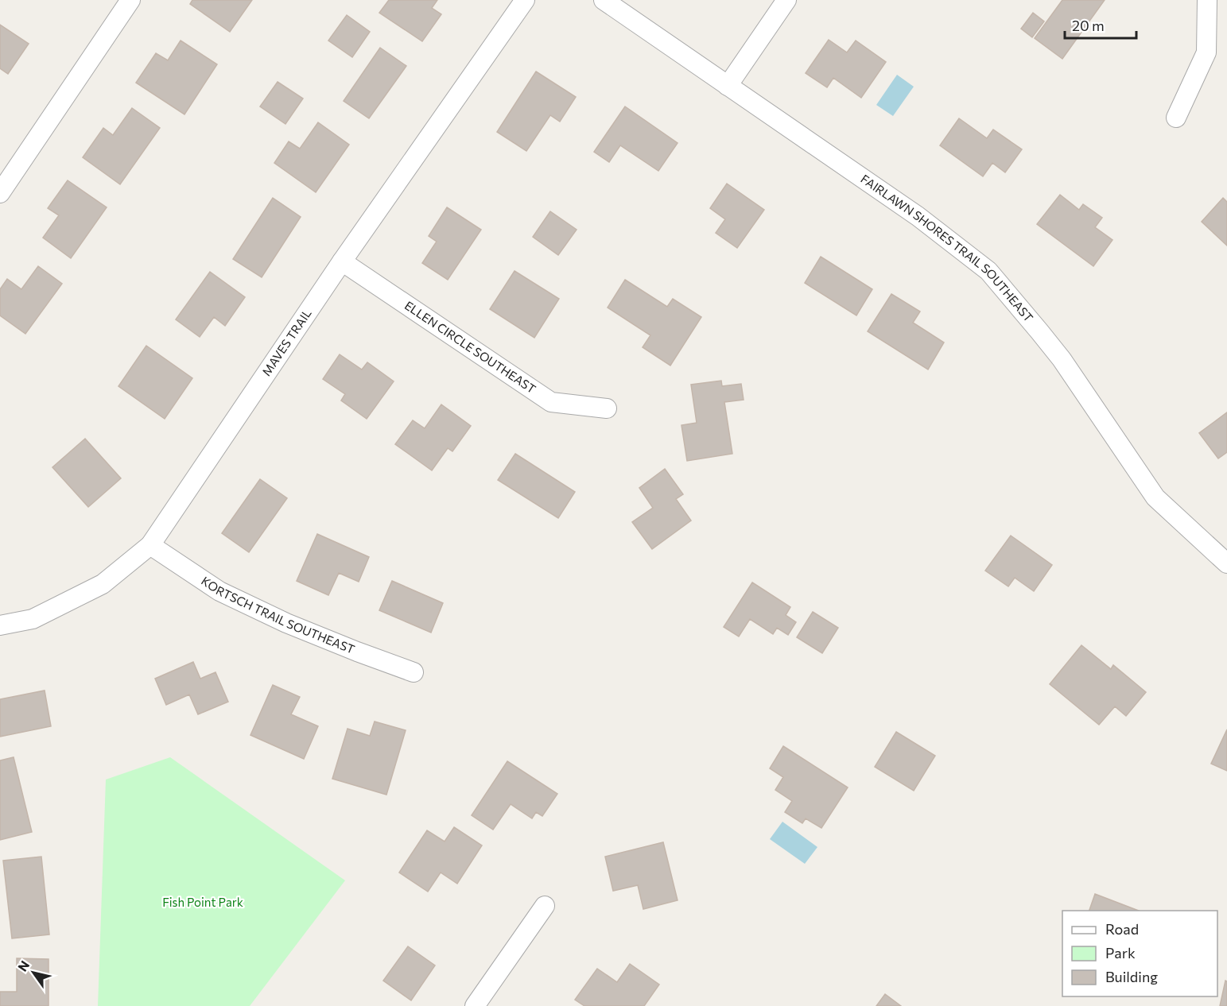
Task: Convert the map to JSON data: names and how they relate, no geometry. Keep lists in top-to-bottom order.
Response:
{
  "streets": {
    "street": [
      "FAIRLAWN SHORES TRAIL SOUTHEAST",
      "MAVES TRAIL",
      "ELLEN CIRCLE SOUTHEAST",
      "KORTSCH TRAIL SOUTHEAST"
    ]
  },
  "crossings": [
    ["MAVES TRAIL", "ELLEN CIRCLE SOUTHEAST"],
    ["MAVES TRAIL", "KORTSCH TRAIL SOUTHEAST"]
  ],
  "parks": ["Fish Point Park"],
  "legend": ["Road", "Park", "Building"],
  "scale_bar": "20 m",
  "north": "top left"
}
